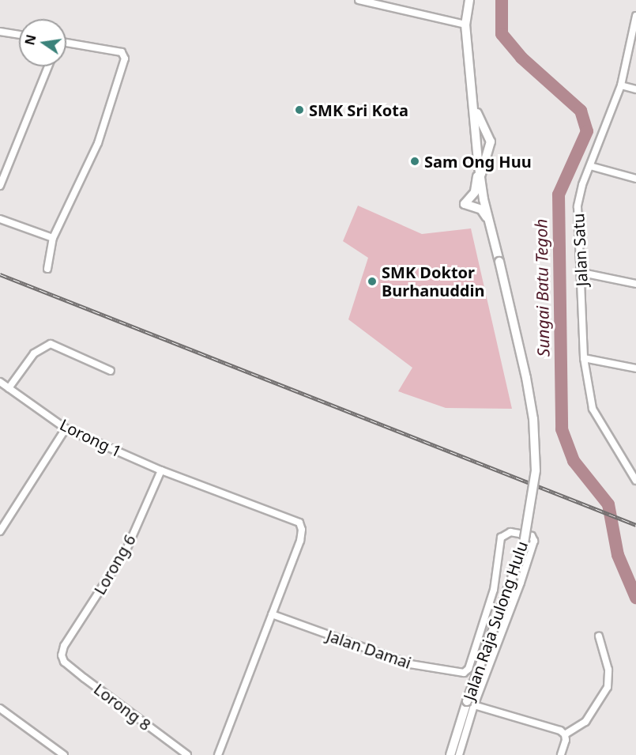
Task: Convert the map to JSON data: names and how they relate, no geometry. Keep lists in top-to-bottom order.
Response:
{
  "streets": {
    "street": [
      "Jalan Satu",
      "Lorong 1",
      "Lorong 6",
      "Jalan Raja Sulong Hulu",
      "Jalan Damai",
      "Lorong 8"
    ]
  },
  "crossings": [
    ["Lorong 1", "Lorong 6"],
    ["Lorong 1", "Jalan Damai"],
    ["Lorong 6", "Lorong 8"],
    ["Jalan Raja Sulong Hulu", "Jalan Damai"]
  ],
  "water": ["Sungai Batu Tegoh"],
  "places": ["SMK Sri Kota", "Sam Ong Huu", "SMK Doktor Burhanuddin"],
  "north": "left"
}
